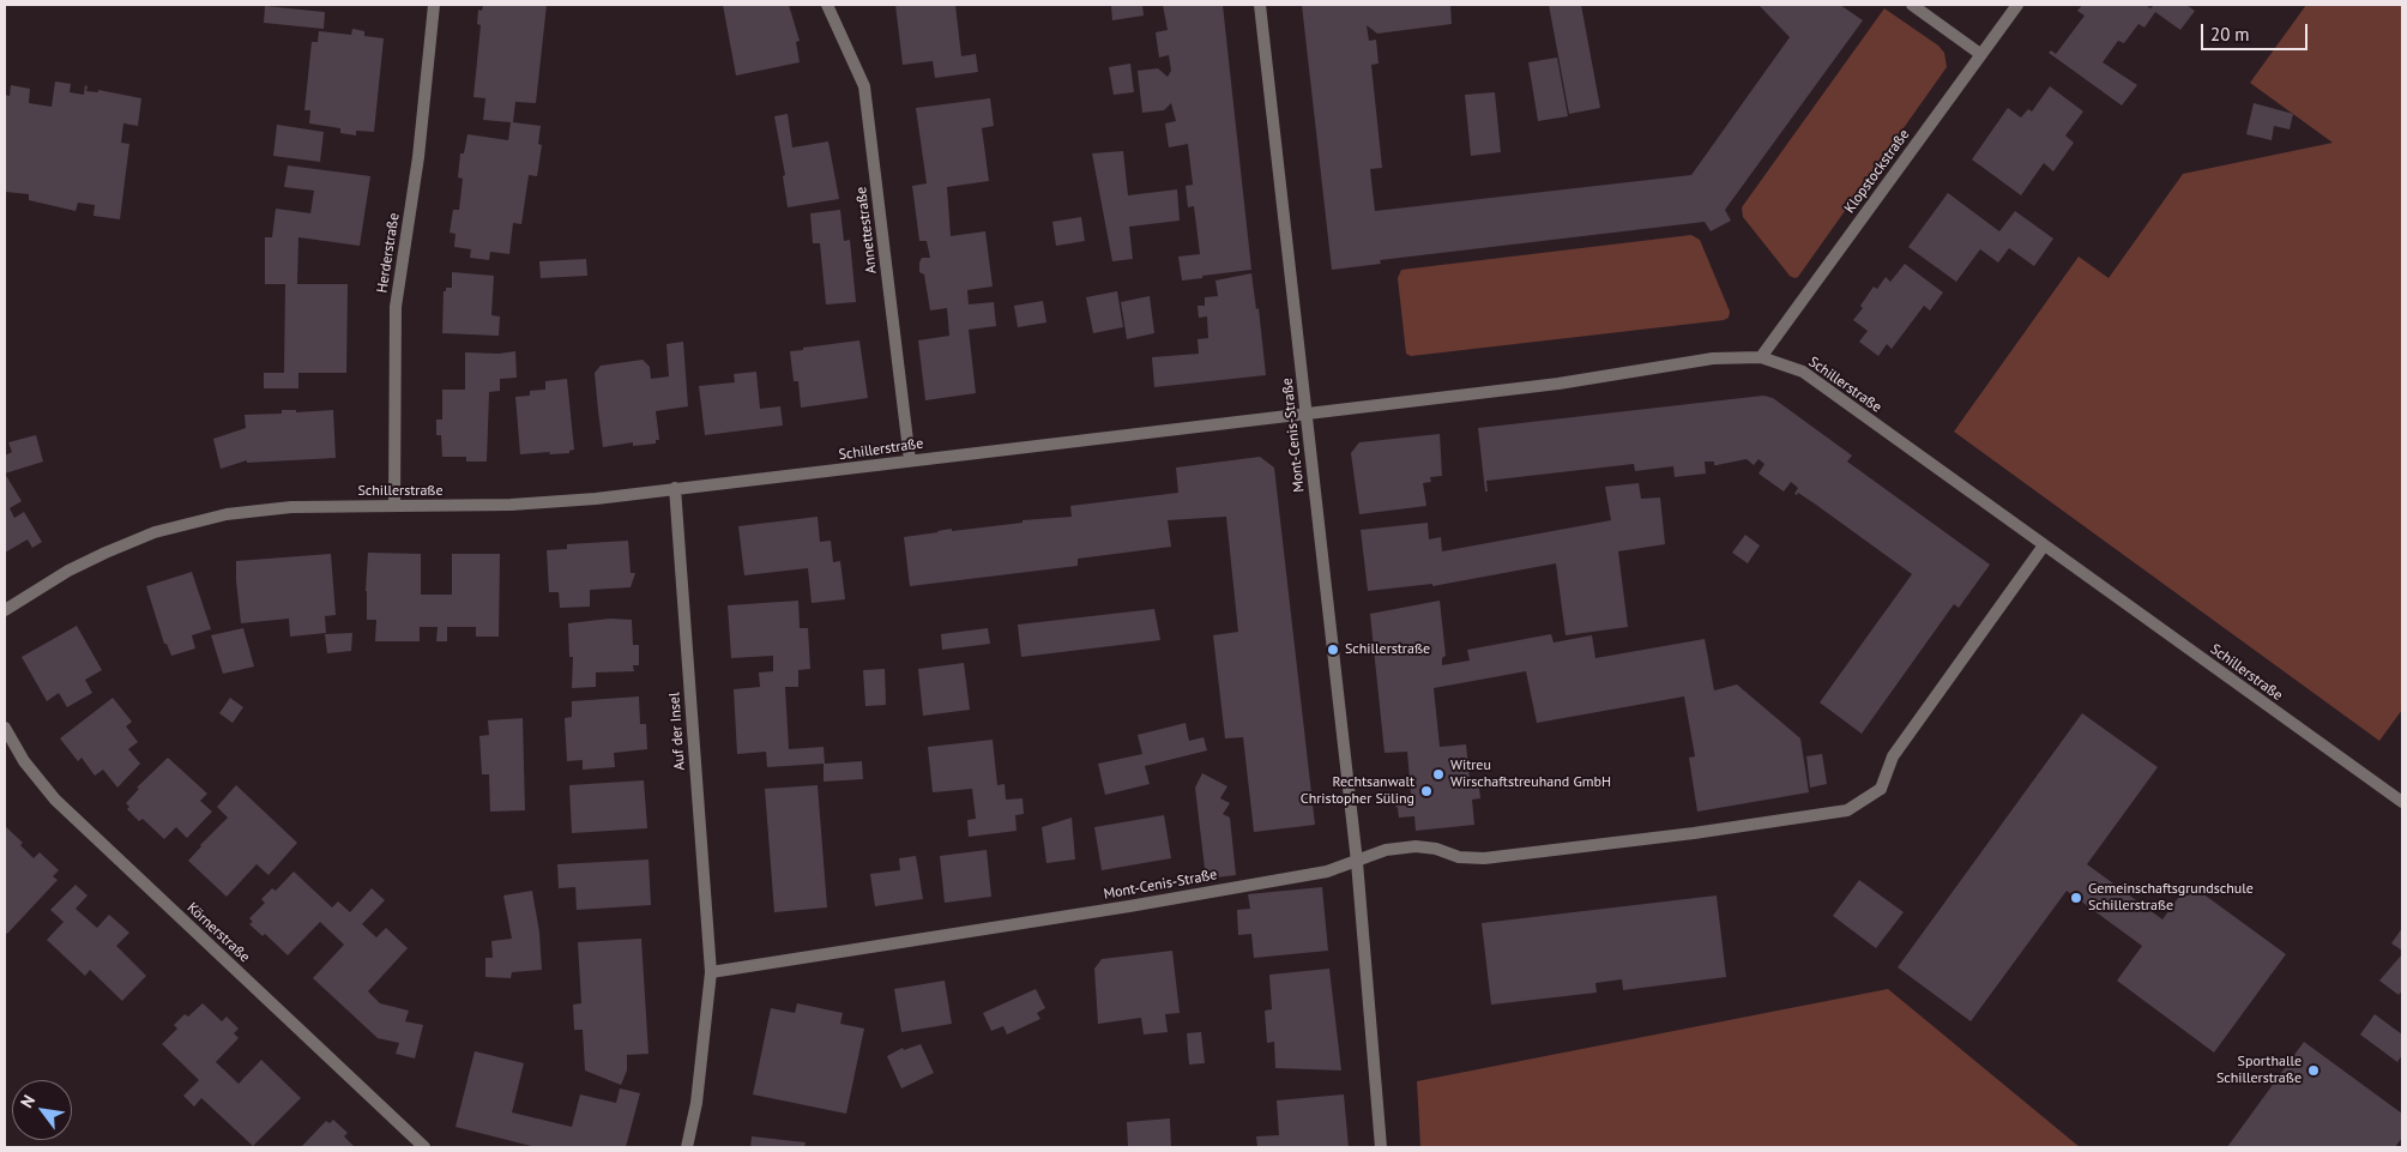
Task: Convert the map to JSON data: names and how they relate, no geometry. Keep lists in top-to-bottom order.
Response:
{
  "streets": {
    "street": [
      "Klopstockstraße",
      "Annettestraße",
      "Herderstraße",
      "Schillerstraße",
      "Mont-Cenis-Straße",
      "Auf der Insel",
      "Körnerstraße"
    ]
  },
  "crossings": [
    ["Klopstockstraße", "Schillerstraße"],
    ["Annettestraße", "Schillerstraße"],
    ["Herderstraße", "Schillerstraße"],
    ["Schillerstraße", "Mont-Cenis-Straße"],
    ["Schillerstraße", "Auf der Insel"],
    ["Mont-Cenis-Straße", "Auf der Insel"]
  ],
  "places": [
    "Schillerstraße",
    "Witreu Wirschaftstreuhand GmbH",
    "Rechtsanwalt Christopher Süling",
    "Gemeinschaftsgrundschule Schillerstraße",
    "Sporthalle Schillerstraße"
  ],
  "scale_bar": "20 m",
  "north": "top left"
}
